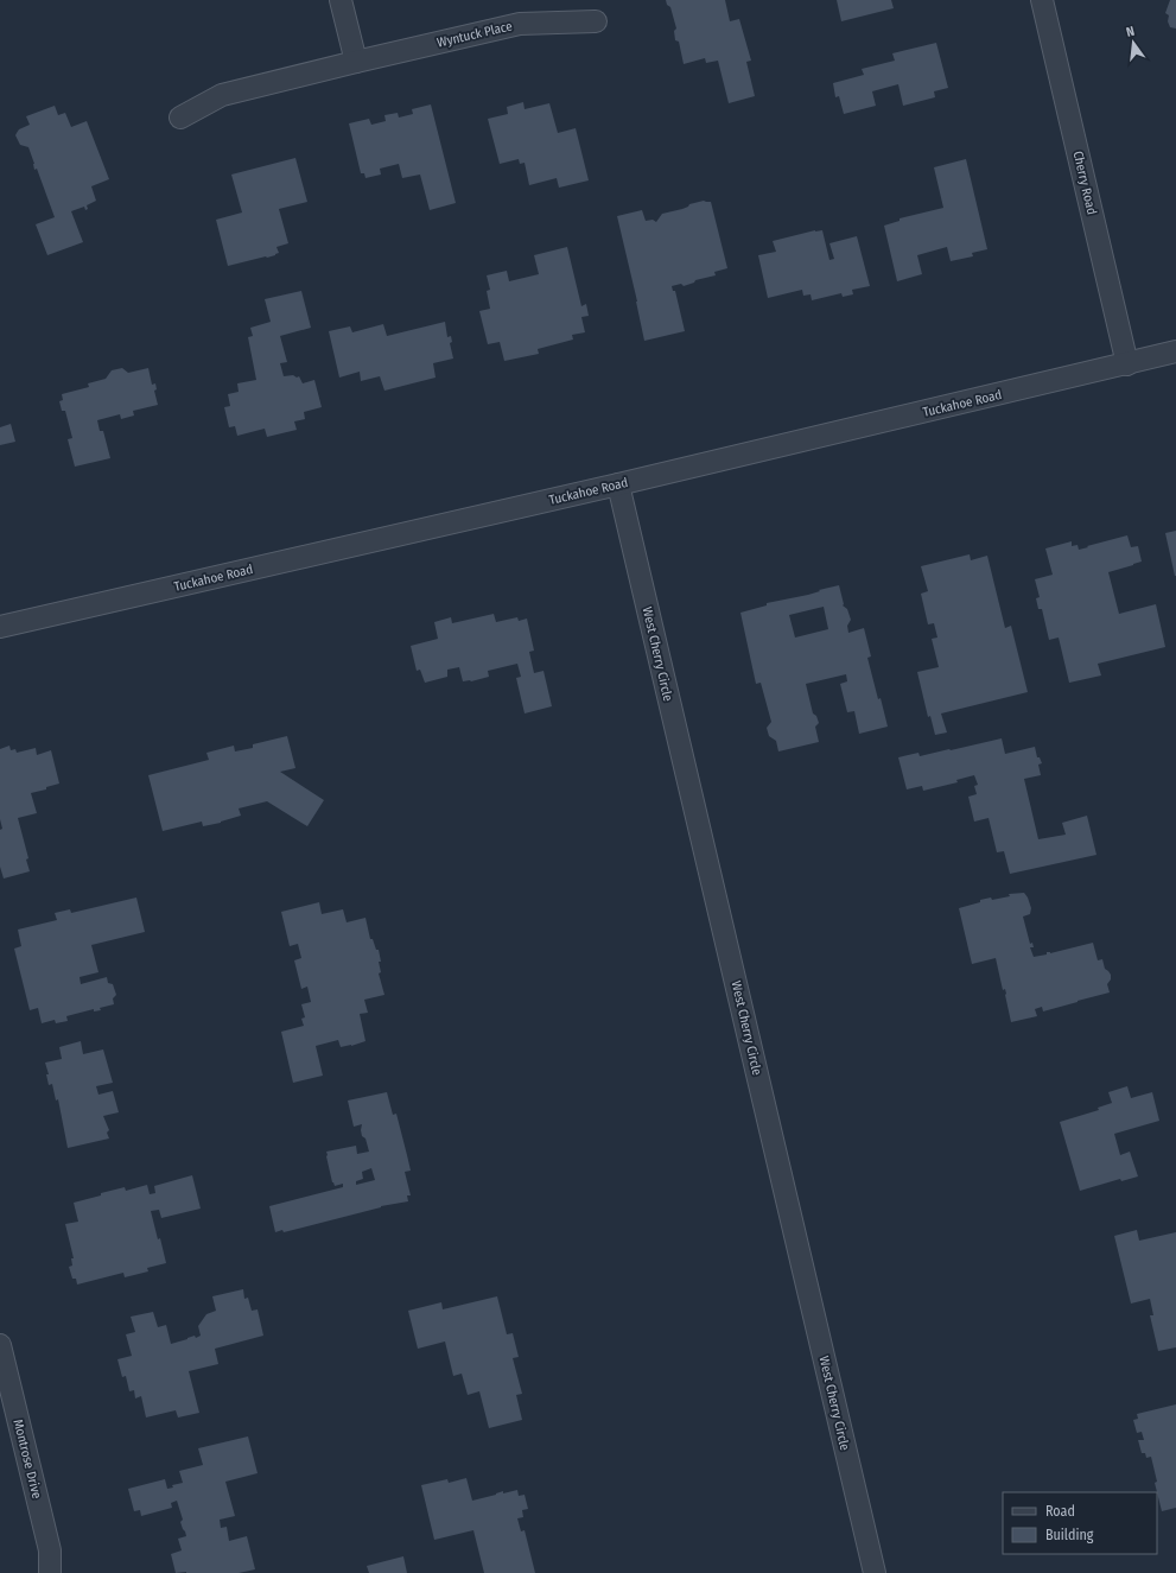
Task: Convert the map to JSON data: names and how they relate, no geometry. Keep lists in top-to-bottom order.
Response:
{
  "streets": {
    "street": [
      "Wyntuck Place",
      "Cherry Road",
      "Tuckahoe Road",
      "West Cherry Circle",
      "Montrose Drive"
    ]
  },
  "crossings": [
    ["Cherry Road", "Tuckahoe Road"],
    ["Tuckahoe Road", "West Cherry Circle"]
  ],
  "legend": ["Road", "Building"],
  "north": "top"
}
